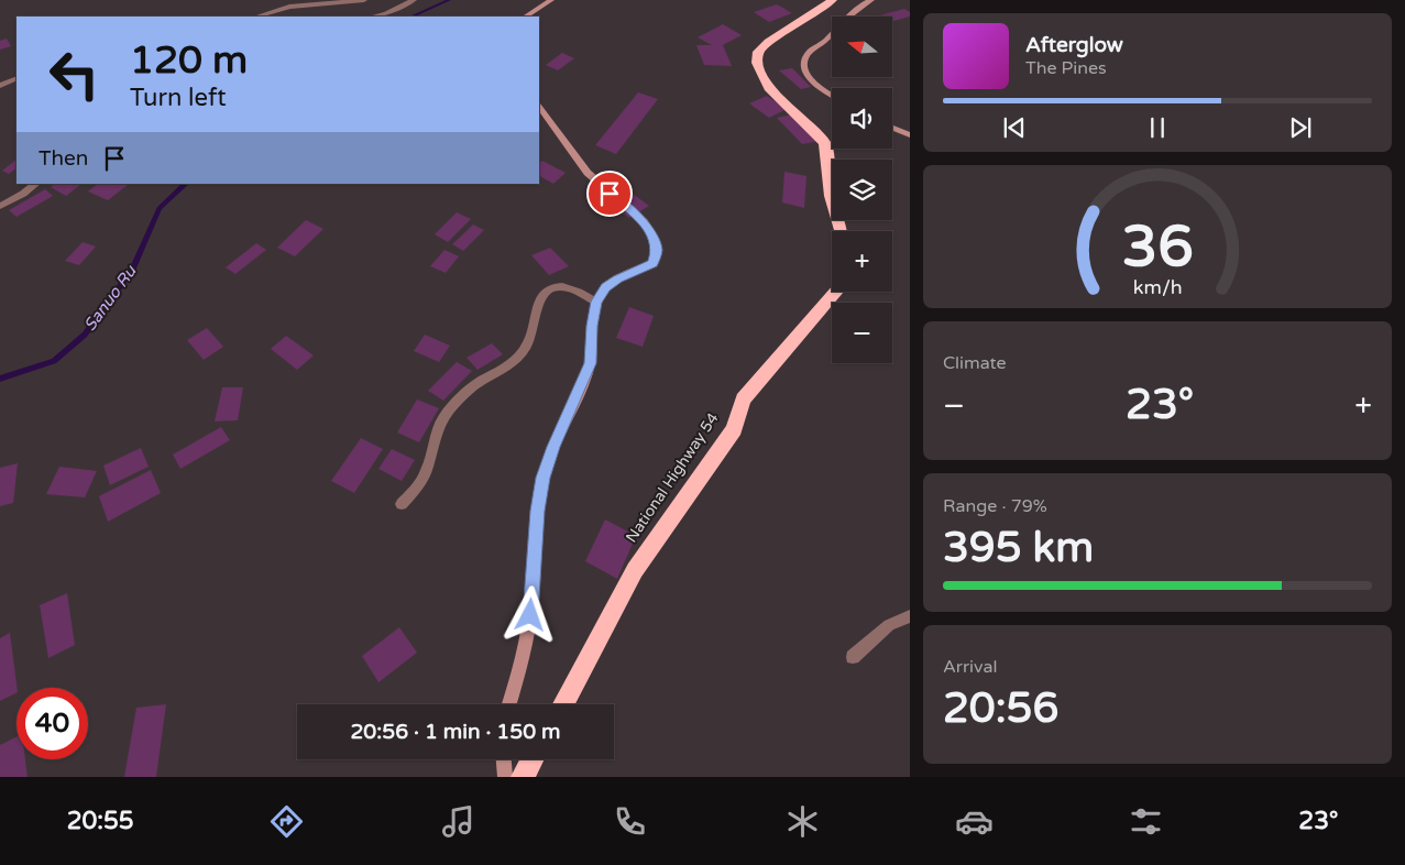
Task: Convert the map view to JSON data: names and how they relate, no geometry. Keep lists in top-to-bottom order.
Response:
{
  "streets": {
    "highway": ["National Highway 54"]
  },
  "water": ["Sanuo Ru"],
  "north": "left",
  "page": {
    "map_buttons": ["+", "−"],
    "turn": ["120 m", "Turn left"],
    "song": ["Afterglow", "The Pines"],
    "then": "Then",
    "tile": [
      "Climate",
      ["Range · 79%", "395 km"],
      ["Arrival", "20:56"]
    ],
    "heat": ["−", "23°", "+"],
    "limit": "40",
    "trip": "20:56 · 1 min · 150 m",
    "tabs": ["20:55", "23°"],
    "gauge": ["36", "km/h"]
  }
}
